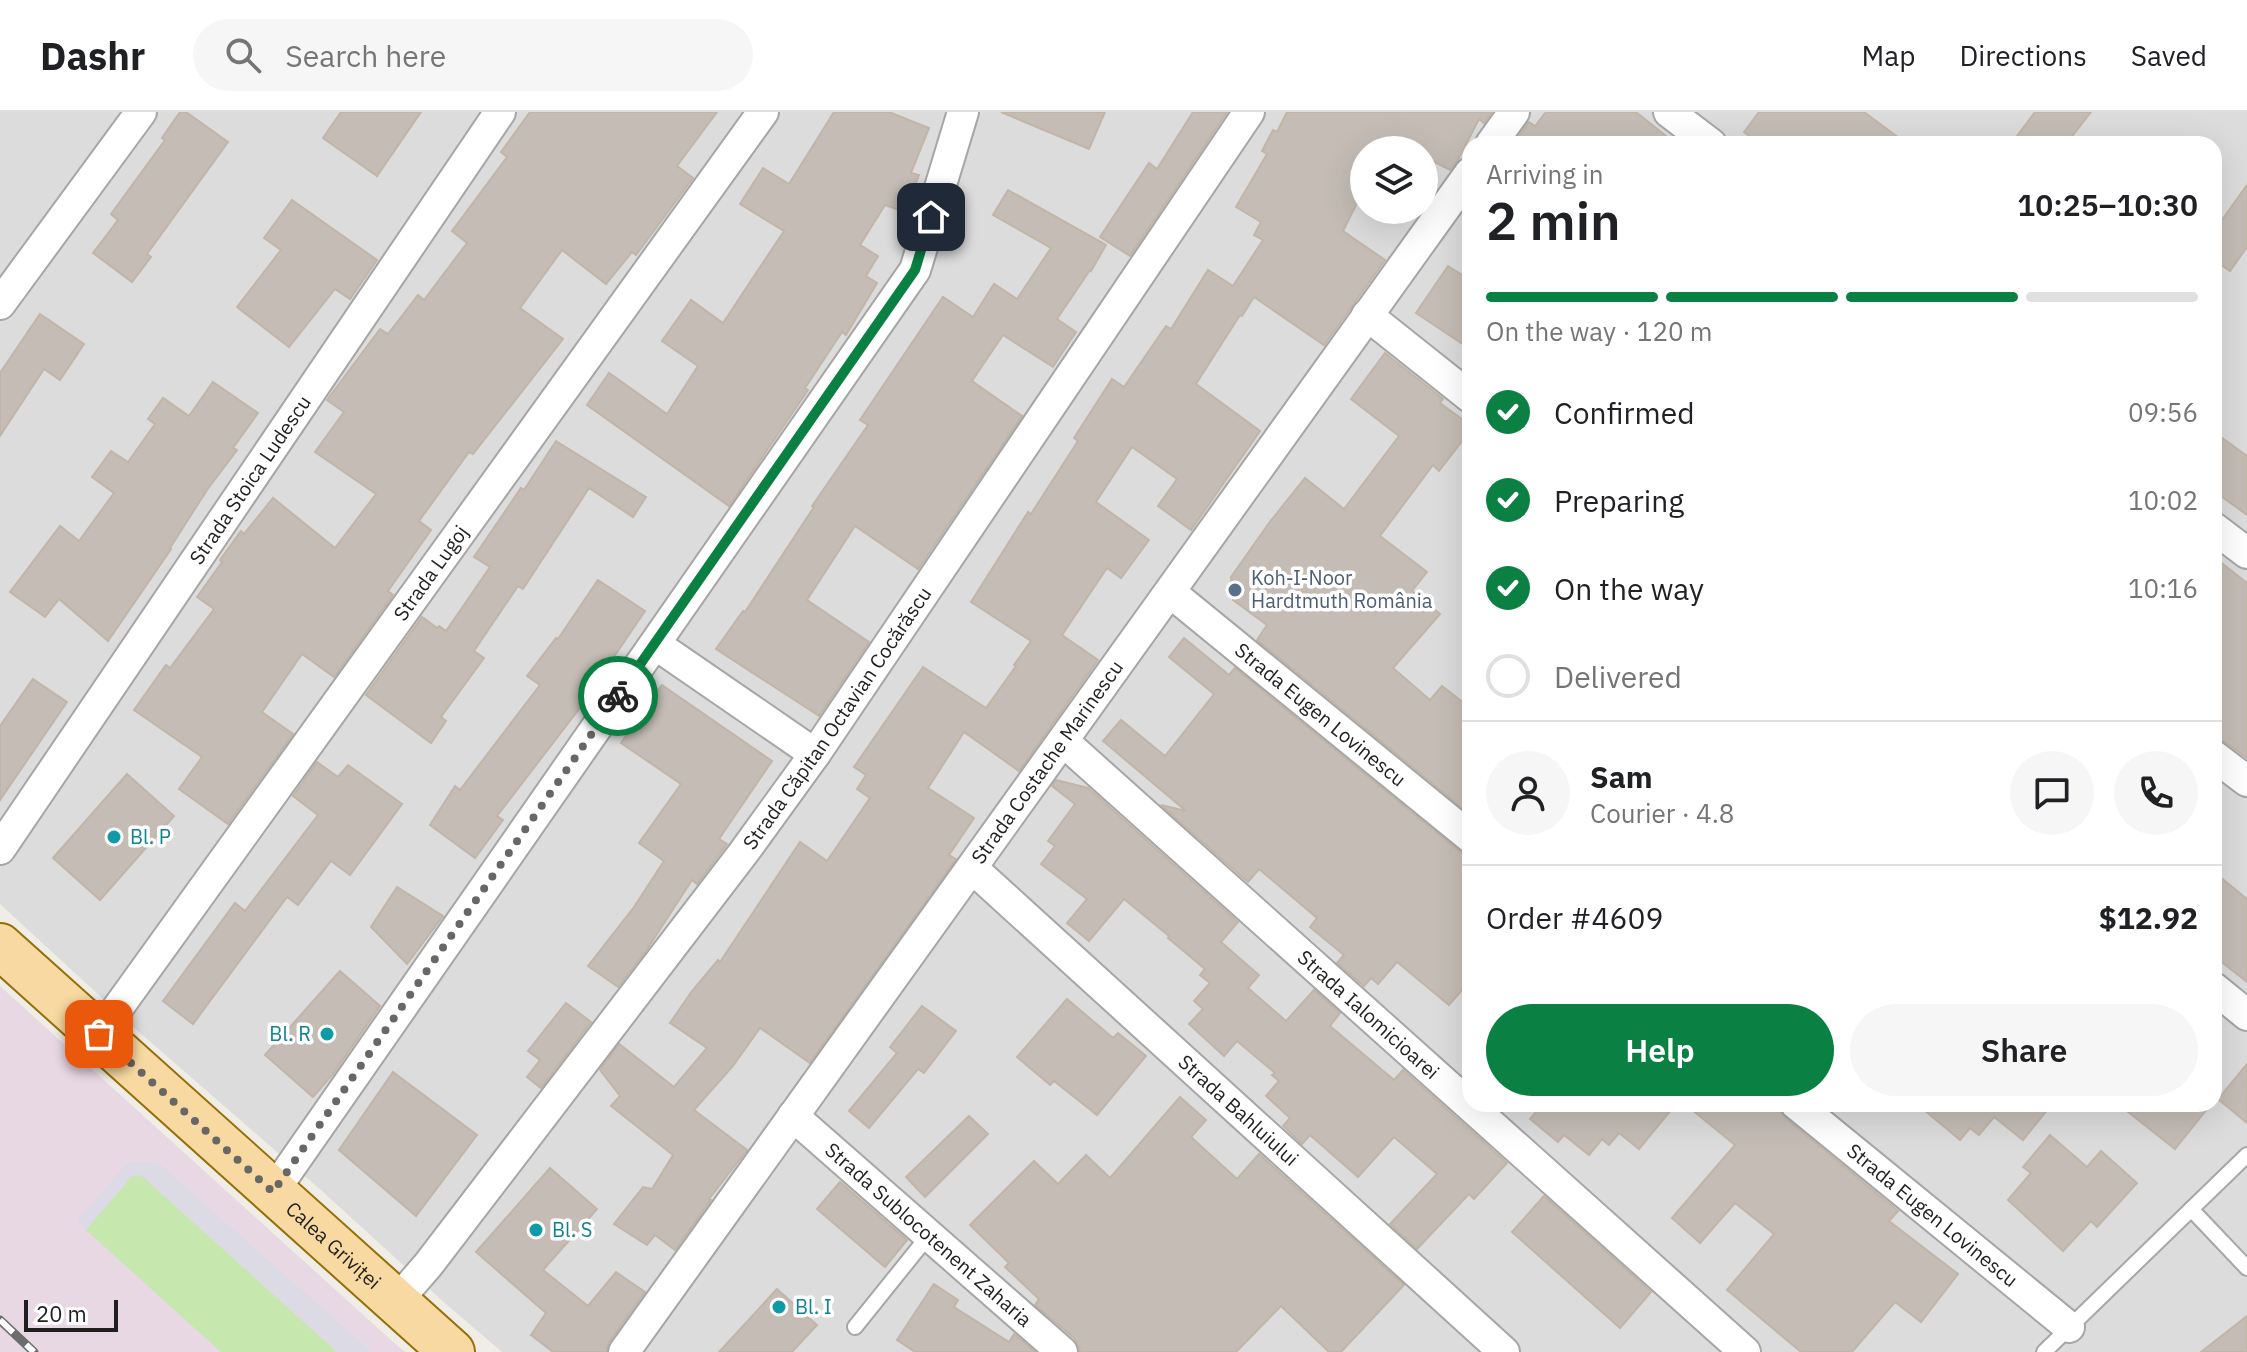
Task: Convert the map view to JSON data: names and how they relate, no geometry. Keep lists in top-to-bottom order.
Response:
{
  "streets": {
    "main road": ["Calea Griviței"],
    "street": [
      "Strada Stoica Ludescu",
      "Strada Lugoj",
      "Strada Eugen Lovinescu",
      "Strada Căpitan Octavian Cocărăscu",
      "Strada Costache Marinescu",
      "Strada Ialomicioarei",
      "Strada Bahluiului",
      "Strada Sublocotenent Zaharia"
    ]
  },
  "crossings": [
    ["Strada Lugoj", "Calea Griviței"],
    ["Strada Eugen Lovinescu", "Strada Costache Marinescu"],
    ["Strada Căpitan Octavian Cocărăscu", "Calea Griviței"],
    ["Strada Costache Marinescu", "Strada Ialomicioarei"],
    ["Strada Costache Marinescu", "Strada Bahluiului"],
    ["Strada Costache Marinescu", "Strada Sublocotenent Zaharia"]
  ],
  "places": [
    "Koh-I-Noor Hardtmuth România",
    "Bl. P",
    "Bl. R",
    "Bl. S",
    "Bl. I"
  ],
  "scale_bar": "20 m",
  "page": {
    "header": "Dashr",
    "search": "Search here",
    "nav": ["Map", "Directions", "Saved"],
    "heading": ["2 min", "Arriving in", "10:25–10:30"],
    "panel": [
      "Sam",
      "Courier · 4.8",
      "Order #4609",
      "$12.92"
    ],
    "bar": "On the way · 120 m",
    "list": [
      ["Confirmed", "09:56"],
      ["Preparing", "10:02"],
      ["On the way", "10:16"],
      "Delivered"
    ],
    "buttons": ["Help", "Share"],
    "scale": "20 m"
  }
}
